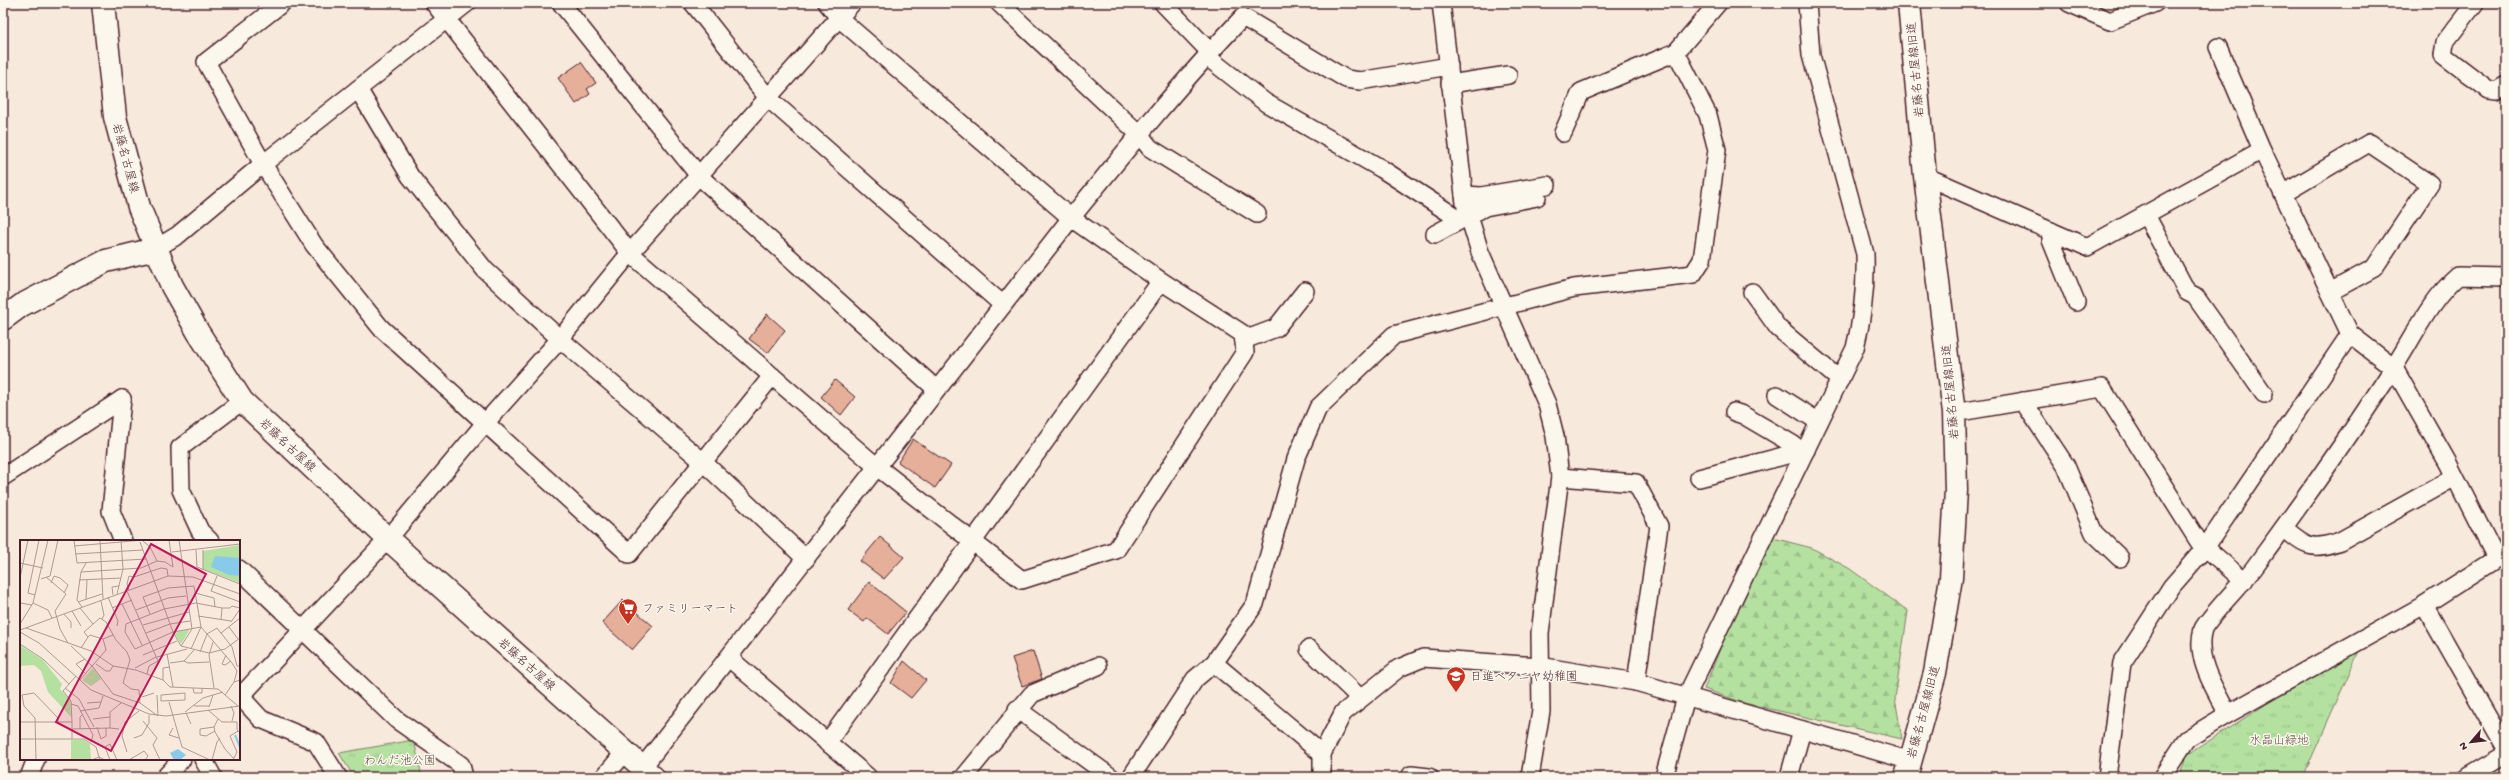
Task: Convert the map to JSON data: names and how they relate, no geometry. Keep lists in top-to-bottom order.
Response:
{
  "streets": {
    "main road": ["岩藤名古屋線旧道", "岩藤名古屋線"]
  },
  "parks": ["水晶山緑地", "わんだ池公園"],
  "places": {
    "supermarket": ["ファミリーマート"],
    "school or university": ["日進ベタニヤ幼稚園"]
  },
  "north": "bottom left"
}
